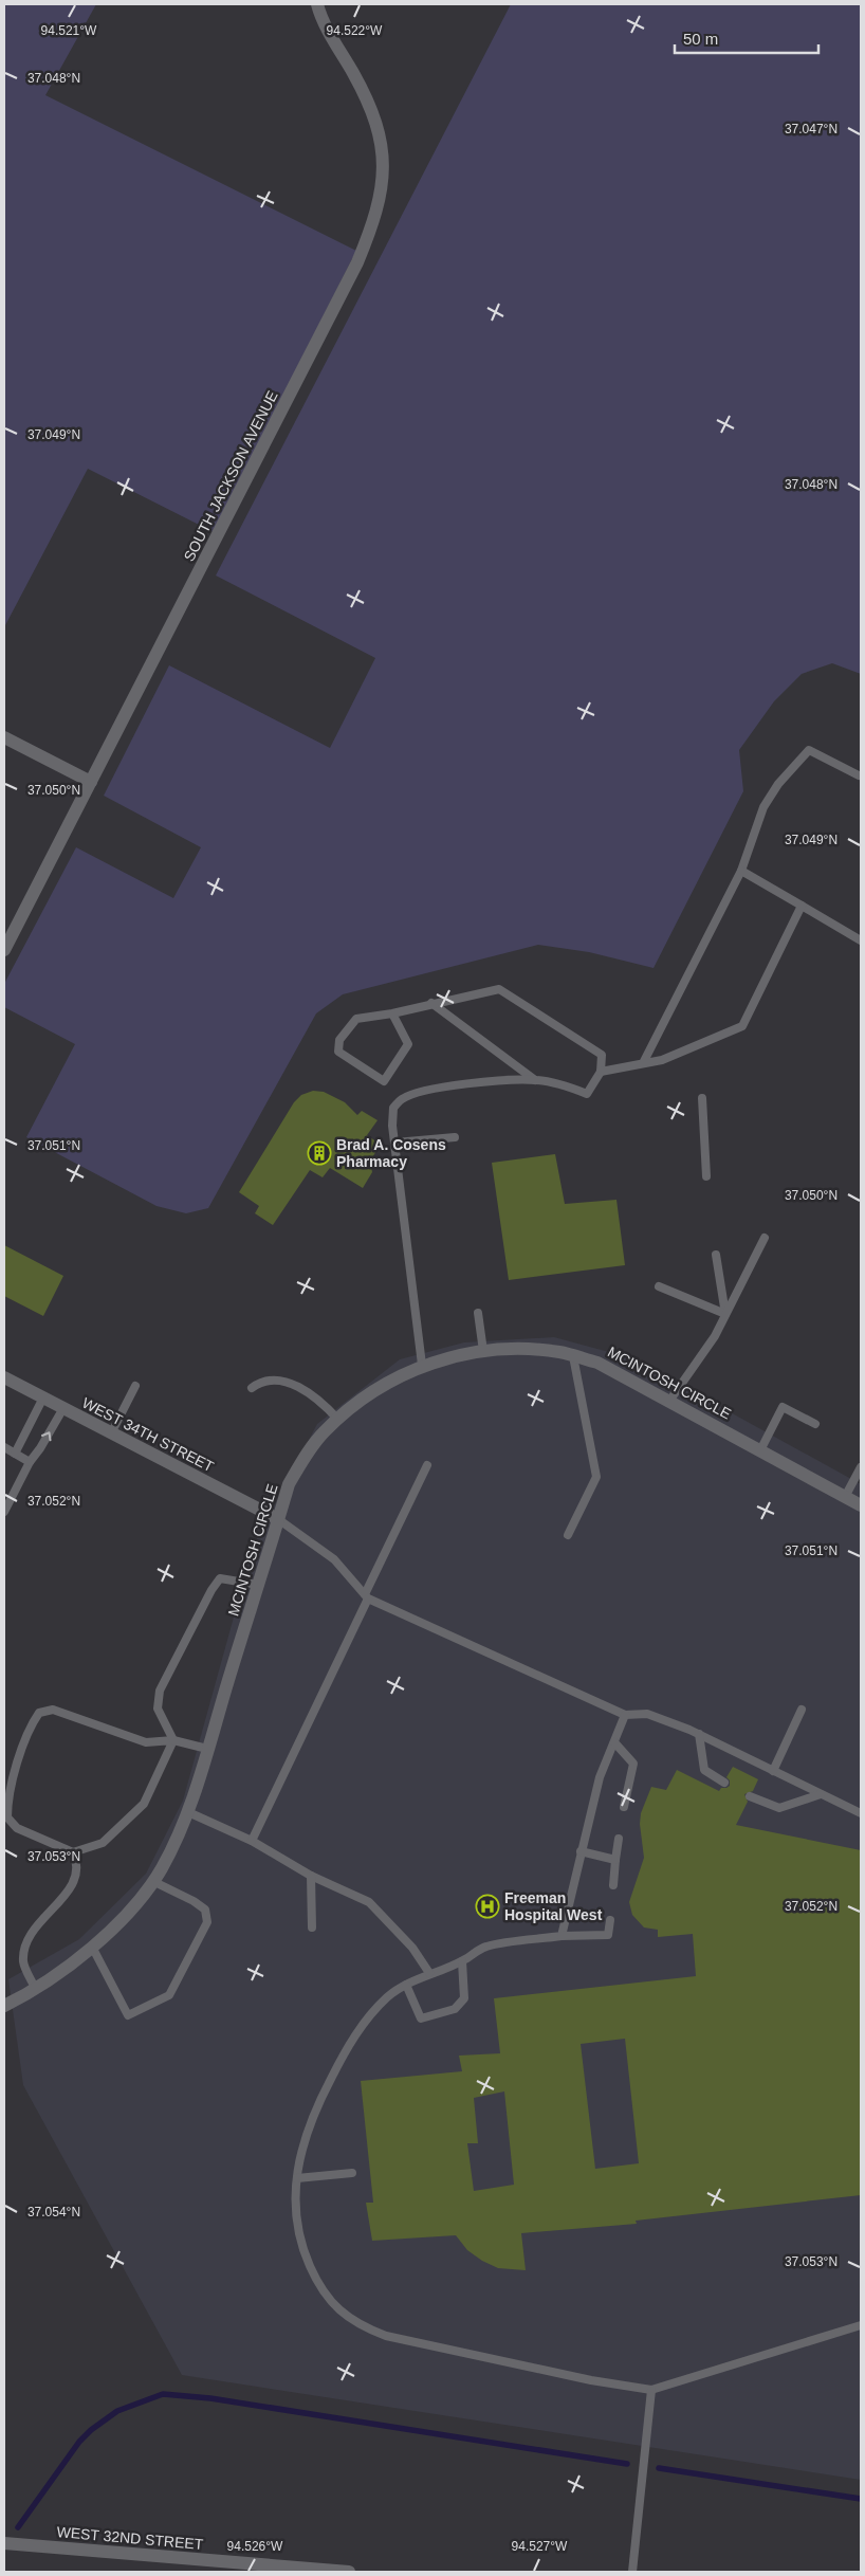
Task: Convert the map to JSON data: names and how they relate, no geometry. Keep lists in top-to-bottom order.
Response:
{
  "streets": {
    "street": [
      "SOUTH JACKSON AVENUE",
      "MCINTOSH CIRCLE",
      "WEST 34TH STREET",
      "WEST 32ND STREET"
    ]
  },
  "crossings": [
    ["MCINTOSH CIRCLE", "WEST 34TH STREET"]
  ],
  "places": {
    "building": ["Brad A. Cosens Pharmacy"],
    "hospital": ["Freeman Hospital West"]
  },
  "scale_bar": "50 m",
  "coordinates": [
    "94.521°W",
    "94.522°W",
    "37.048°N",
    "37.047°N",
    "37.049°N",
    "37.050°N",
    "37.051°N",
    "37.052°N",
    "37.053°N",
    "37.054°N",
    "94.526°W",
    "94.527°W"
  ]
}
